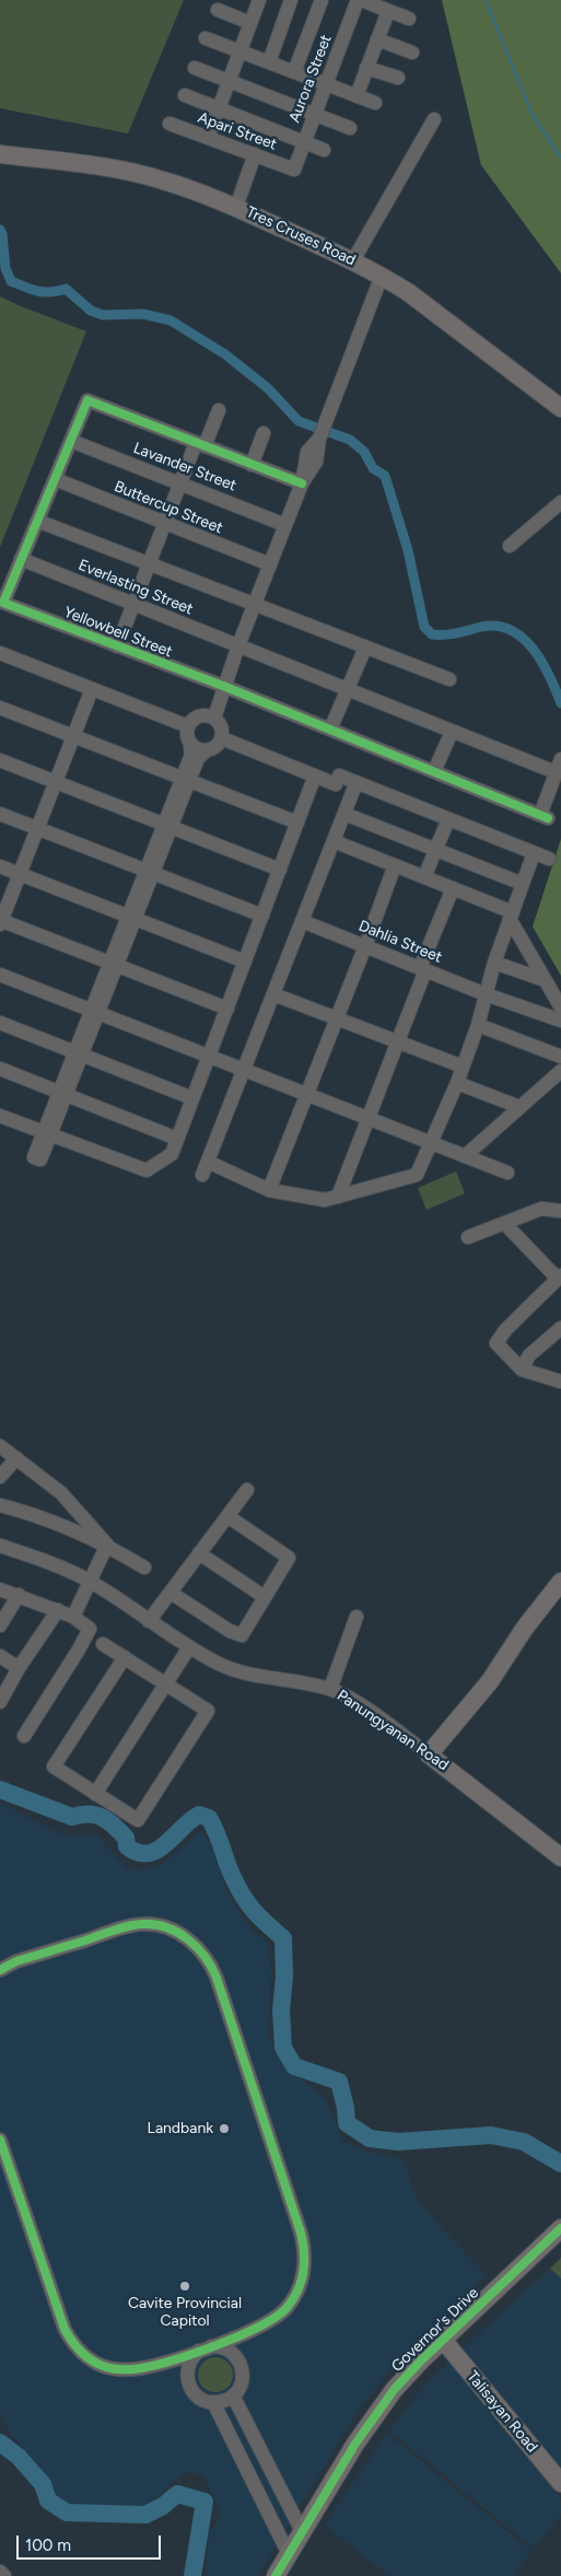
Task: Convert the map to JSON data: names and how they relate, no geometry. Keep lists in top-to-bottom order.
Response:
{
  "streets": {
    "main road": [
      "Tres Cruses Road",
      "Panungyanan Road",
      "Governor's Drive",
      "Talisayan Road"
    ],
    "street": [
      "Aurora Street",
      "Apari Street",
      "Lavander Street",
      "Buttercup Street",
      "Everlasting Street",
      "Yellowbell Street",
      "Dahlia Street"
    ]
  },
  "crossings": [
    ["Aurora Street", "Apari Street"],
    ["Everlasting Street", "Yellowbell Street"],
    ["Governor's Drive", "Talisayan Road"]
  ],
  "places": ["Landbank", "Cavite Provincial Capitol"],
  "scale_bar": "100 m"
}
